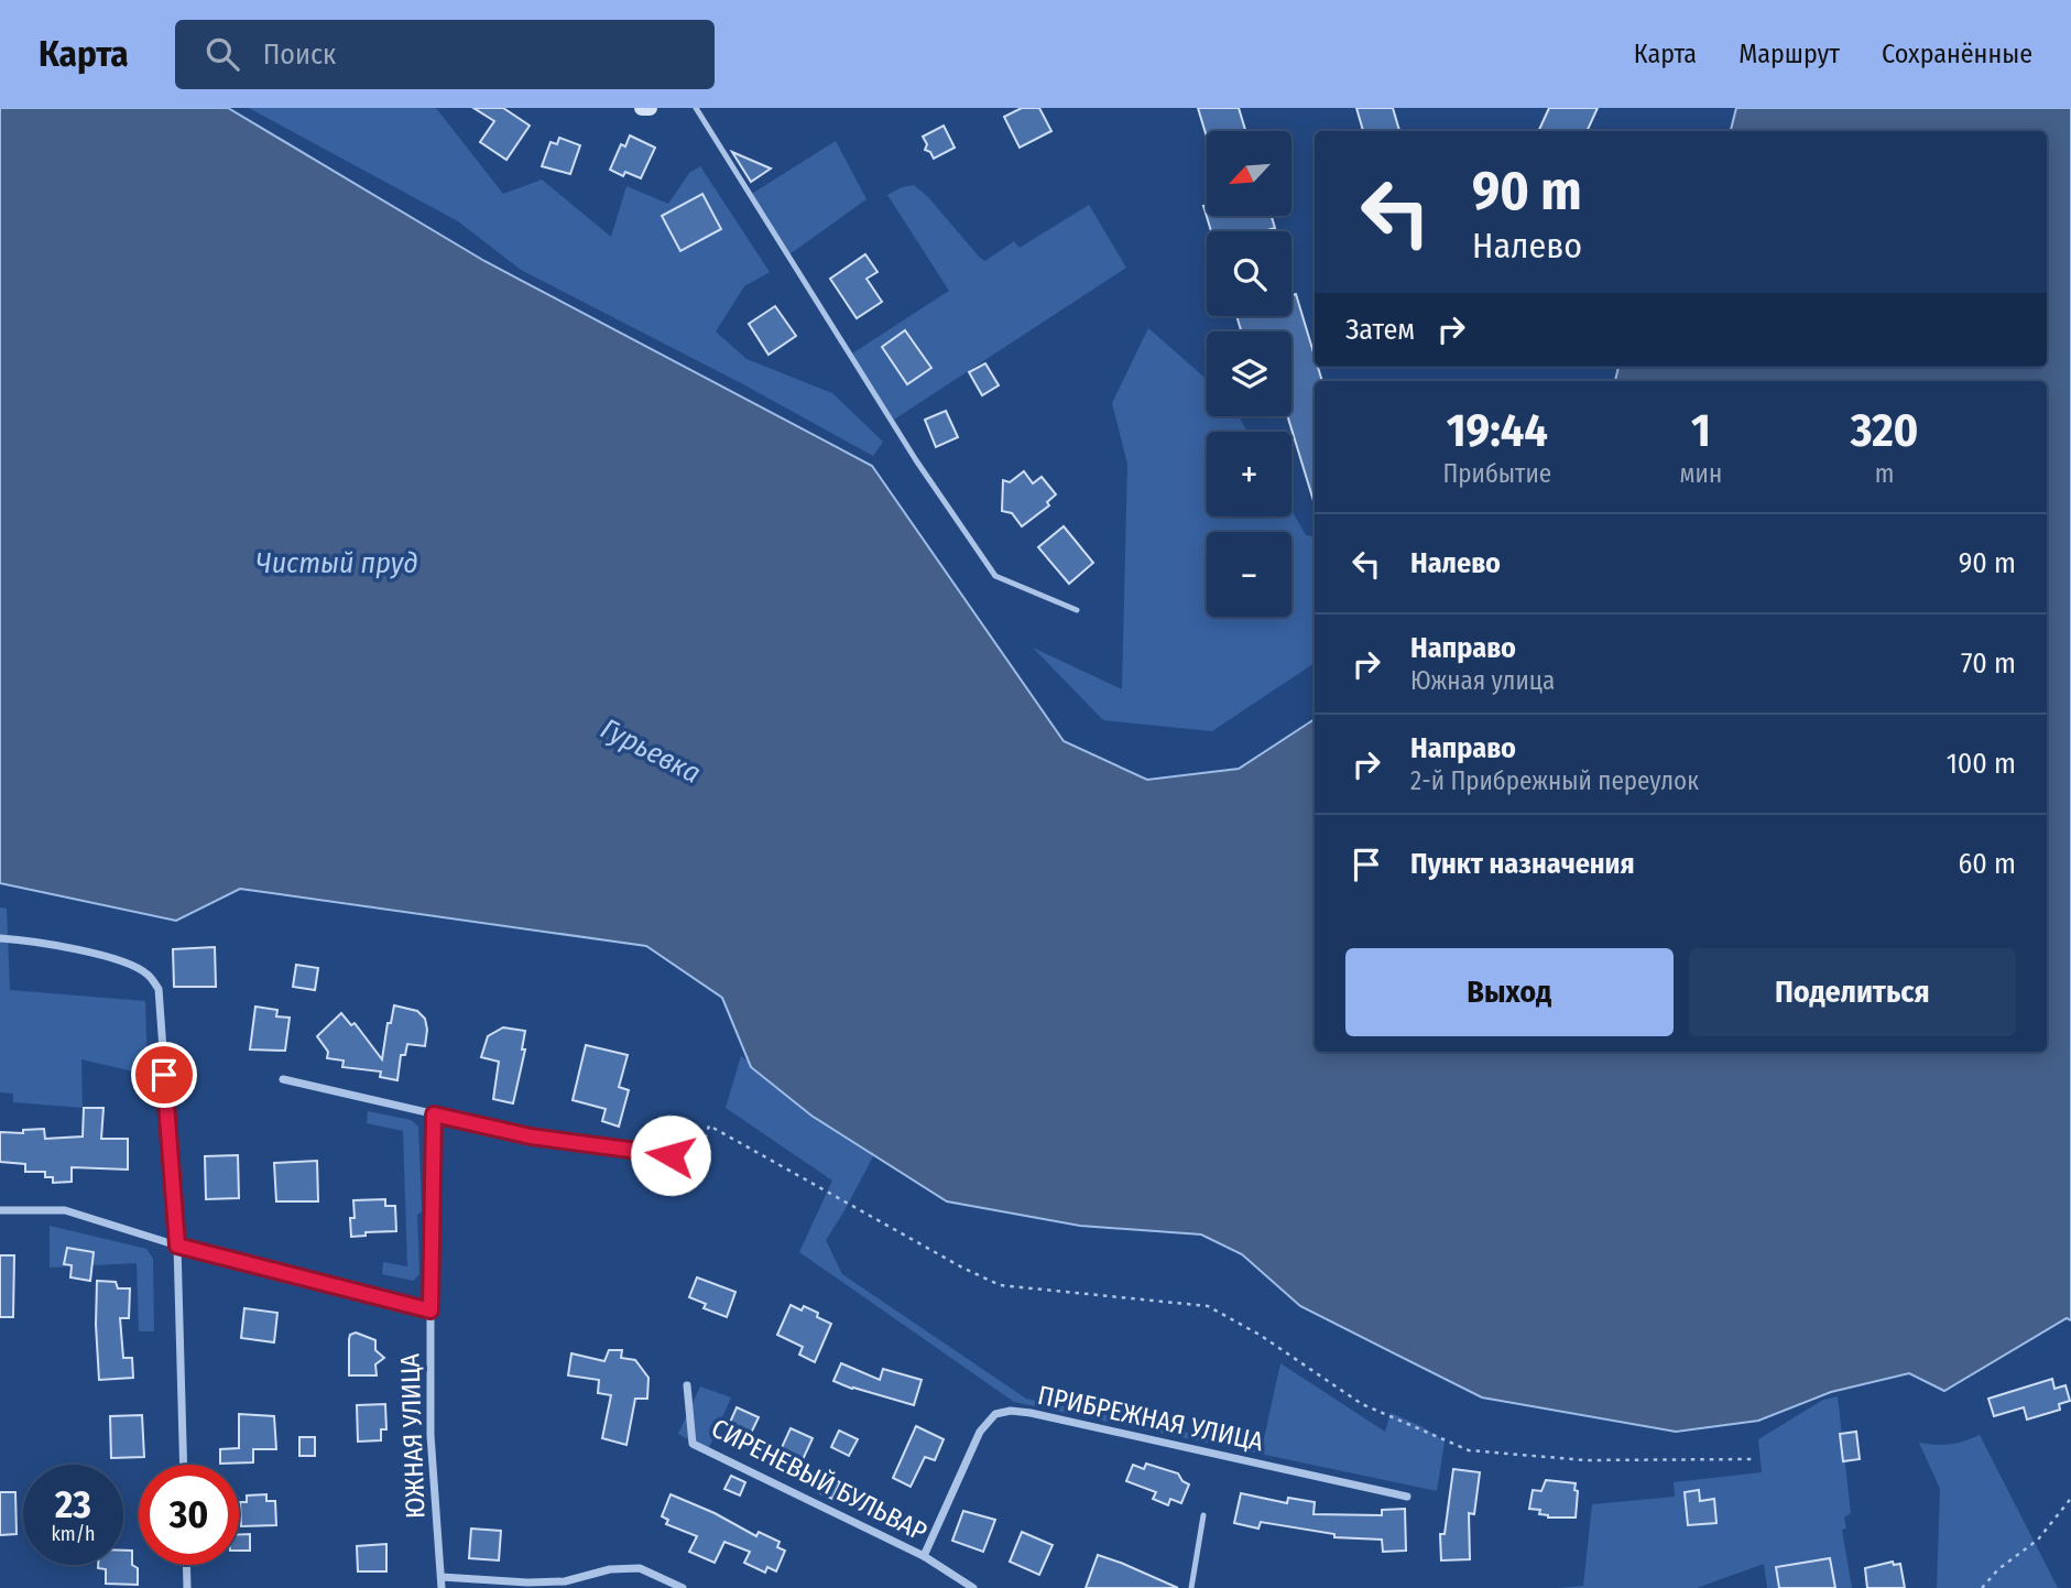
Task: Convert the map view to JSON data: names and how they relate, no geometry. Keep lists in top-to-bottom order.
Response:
{
  "streets": {
    "street": ["ПРИБРЕЖНАЯ УЛИЦА", "ЮЖНАЯ УЛИЦА", "СИРЕНЕВЫЙ БУЛЬВАР"]
  },
  "crossings": [
    ["ПРИБРЕЖНАЯ УЛИЦА", "СИРЕНЕВЫЙ БУЛЬВАР"]
  ],
  "water": ["Чистый пруд", "Гурьевка"],
  "north": "bottom left",
  "page": {
    "header": "Карта",
    "search": "Поиск",
    "nav": ["Карта", "Маршрут", "Сохранённые"],
    "map_buttons": ["+", "−"],
    "turn": ["90 m", "Налево"],
    "then": "Затем",
    "eta": [
      "19:44",
      "Прибытие",
      "1",
      "мин",
      "320",
      "m"
    ],
    "list": [
      {
        "name": "Налево",
        "value": "90 m"
      },
      {
        "name": "Направо",
        "note": "Южная улица",
        "value": "70 m"
      },
      {
        "name": "Направо",
        "note": "2-й Прибрежный переулок",
        "value": "100 m"
      },
      {
        "name": "Пункт назначения",
        "value": "60 m"
      }
    ],
    "buttons": ["Выход", "Поделиться"],
    "speed": "23 km/h",
    "limit": "30"
  }
}
